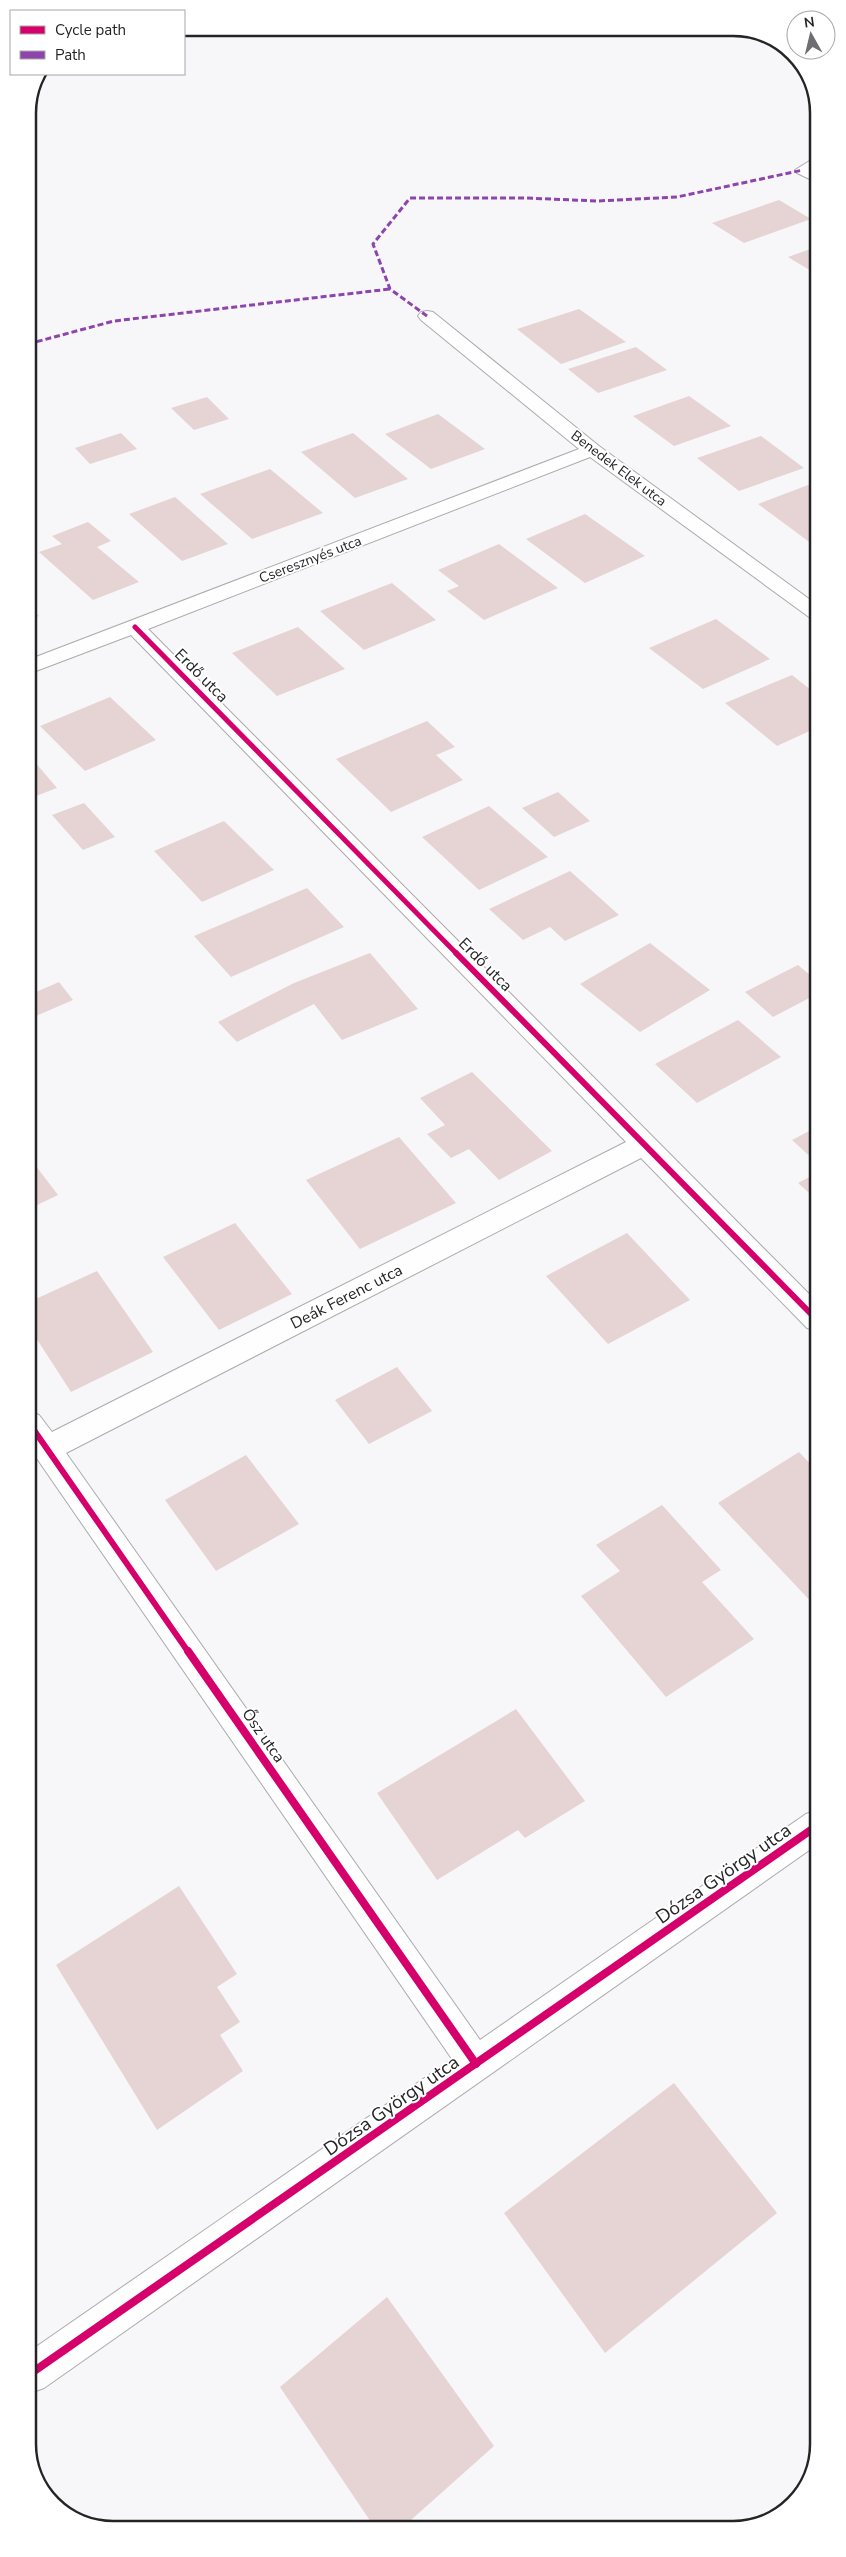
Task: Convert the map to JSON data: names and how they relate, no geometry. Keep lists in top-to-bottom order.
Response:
{
  "streets": {
    "street": [
      "Benedek Elek utca",
      "Cseresznyés utca",
      "Erdő utca",
      "Deák Ferenc utca",
      "Ősz utca",
      "Dózsa György utca"
    ]
  },
  "crossings": [
    ["Benedek Elek utca", "Cseresznyés utca"],
    ["Cseresznyés utca", "Erdő utca"],
    ["Erdő utca", "Deák Ferenc utca"],
    ["Deák Ferenc utca", "Ősz utca"],
    ["Ősz utca", "Dózsa György utca"]
  ],
  "legend": ["Cycle path", "Path"],
  "north": "top"
}
